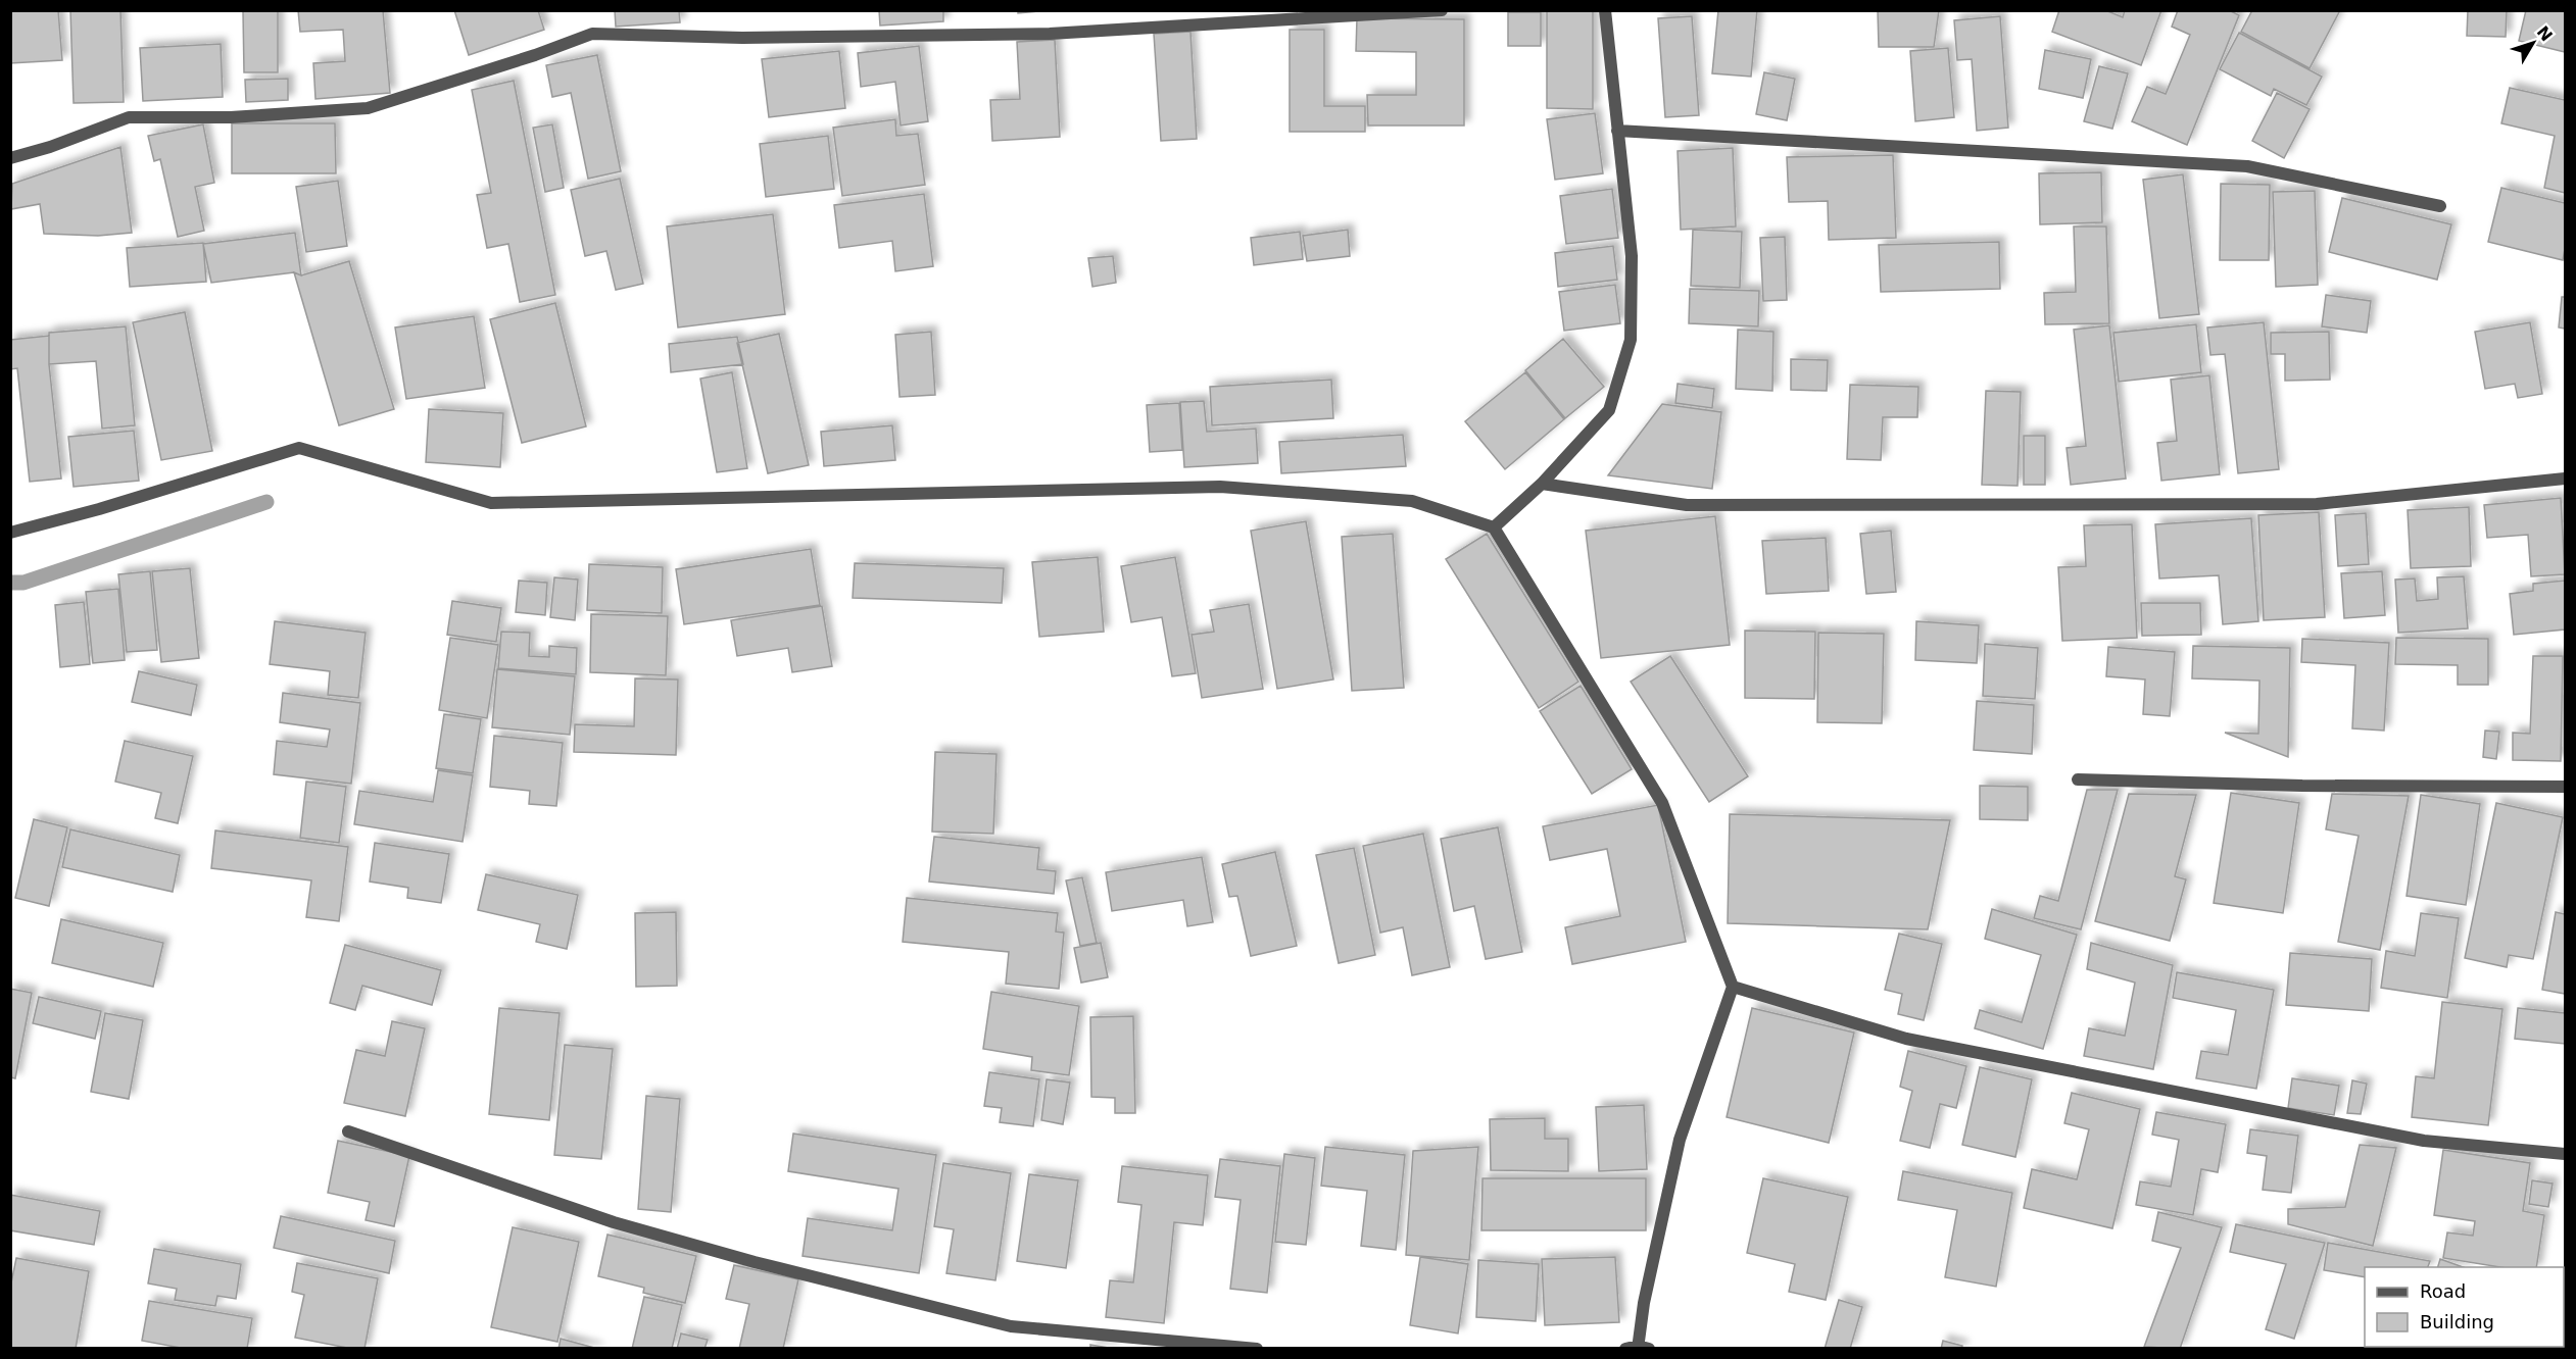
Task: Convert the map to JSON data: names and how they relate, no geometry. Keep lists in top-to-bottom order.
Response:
{
  "legend": ["Road", "Building"],
  "north": "top right"
}
